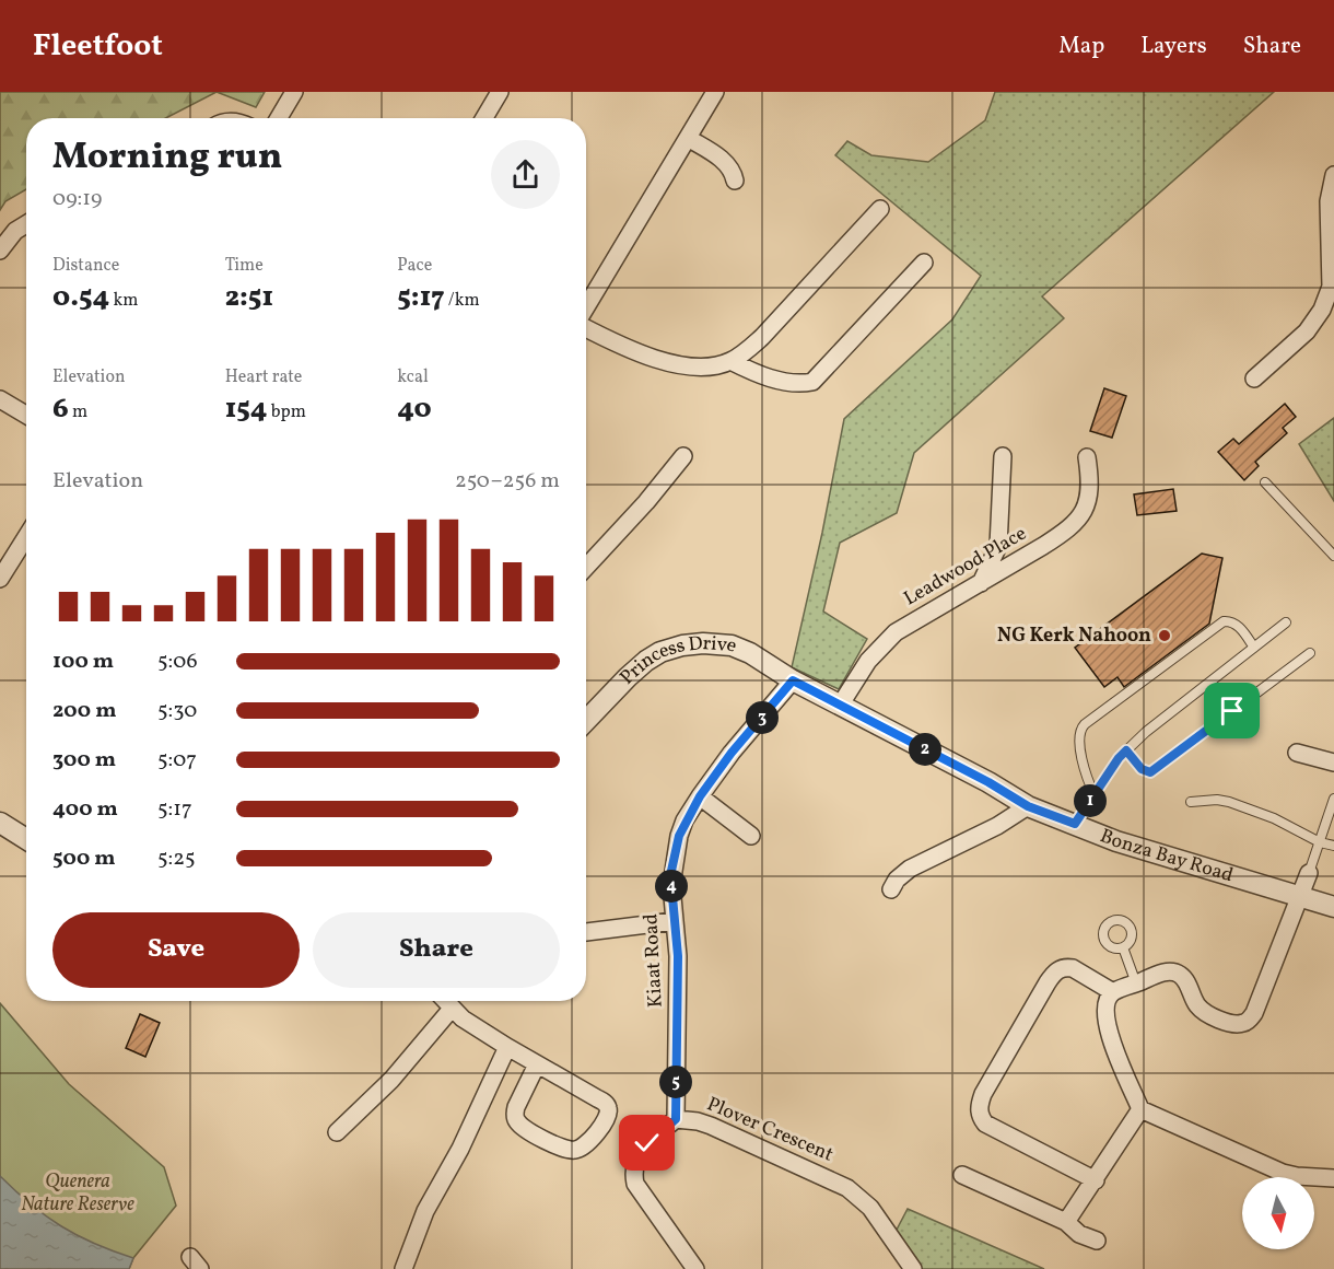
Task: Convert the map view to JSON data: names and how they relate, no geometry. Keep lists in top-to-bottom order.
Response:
{
  "streets": {
    "street": [
      "Leadwood Place",
      "Princess Drive",
      "Bonza Bay Road",
      "Kiaat Road",
      "Plover Crescent"
    ]
  },
  "crossings": [
    ["Leadwood Place", "Bonza Bay Road"],
    ["Princess Drive", "Bonza Bay Road"],
    ["Princess Drive", "Kiaat Road"],
    ["Bonza Bay Road", "Kiaat Road"],
    ["Kiaat Road", "Plover Crescent"]
  ],
  "parks": ["Quenera Nature Reserve"],
  "places": ["NG Kerk Nahoon"],
  "north": "bottom",
  "page": {
    "header": "Fleetfoot",
    "nav": ["Map", "Layers", "Share"],
    "heading": ["Morning run", "09:19"],
    "stats": [
      ["Distance", "0.54 km"],
      ["Time", "2:51"],
      ["Pace", "5:17 /km"],
      ["Elevation", "6 m"],
      ["Heart rate", "154 bpm"],
      ["kcal", "40"]
    ],
    "chart": ["Elevation", "250–256 m"],
    "list": [
      {
        "name": "100 m",
        "note": "5:06"
      },
      {
        "name": "200 m",
        "note": "5:30"
      },
      {
        "name": "300 m",
        "note": "5:07"
      },
      {
        "name": "400 m",
        "note": "5:17"
      },
      {
        "name": "500 m",
        "note": "5:25"
      }
    ],
    "pins": [
      "3",
      "2",
      "1",
      "4",
      "5"
    ],
    "buttons": ["Save", "Share"]
  }
}
